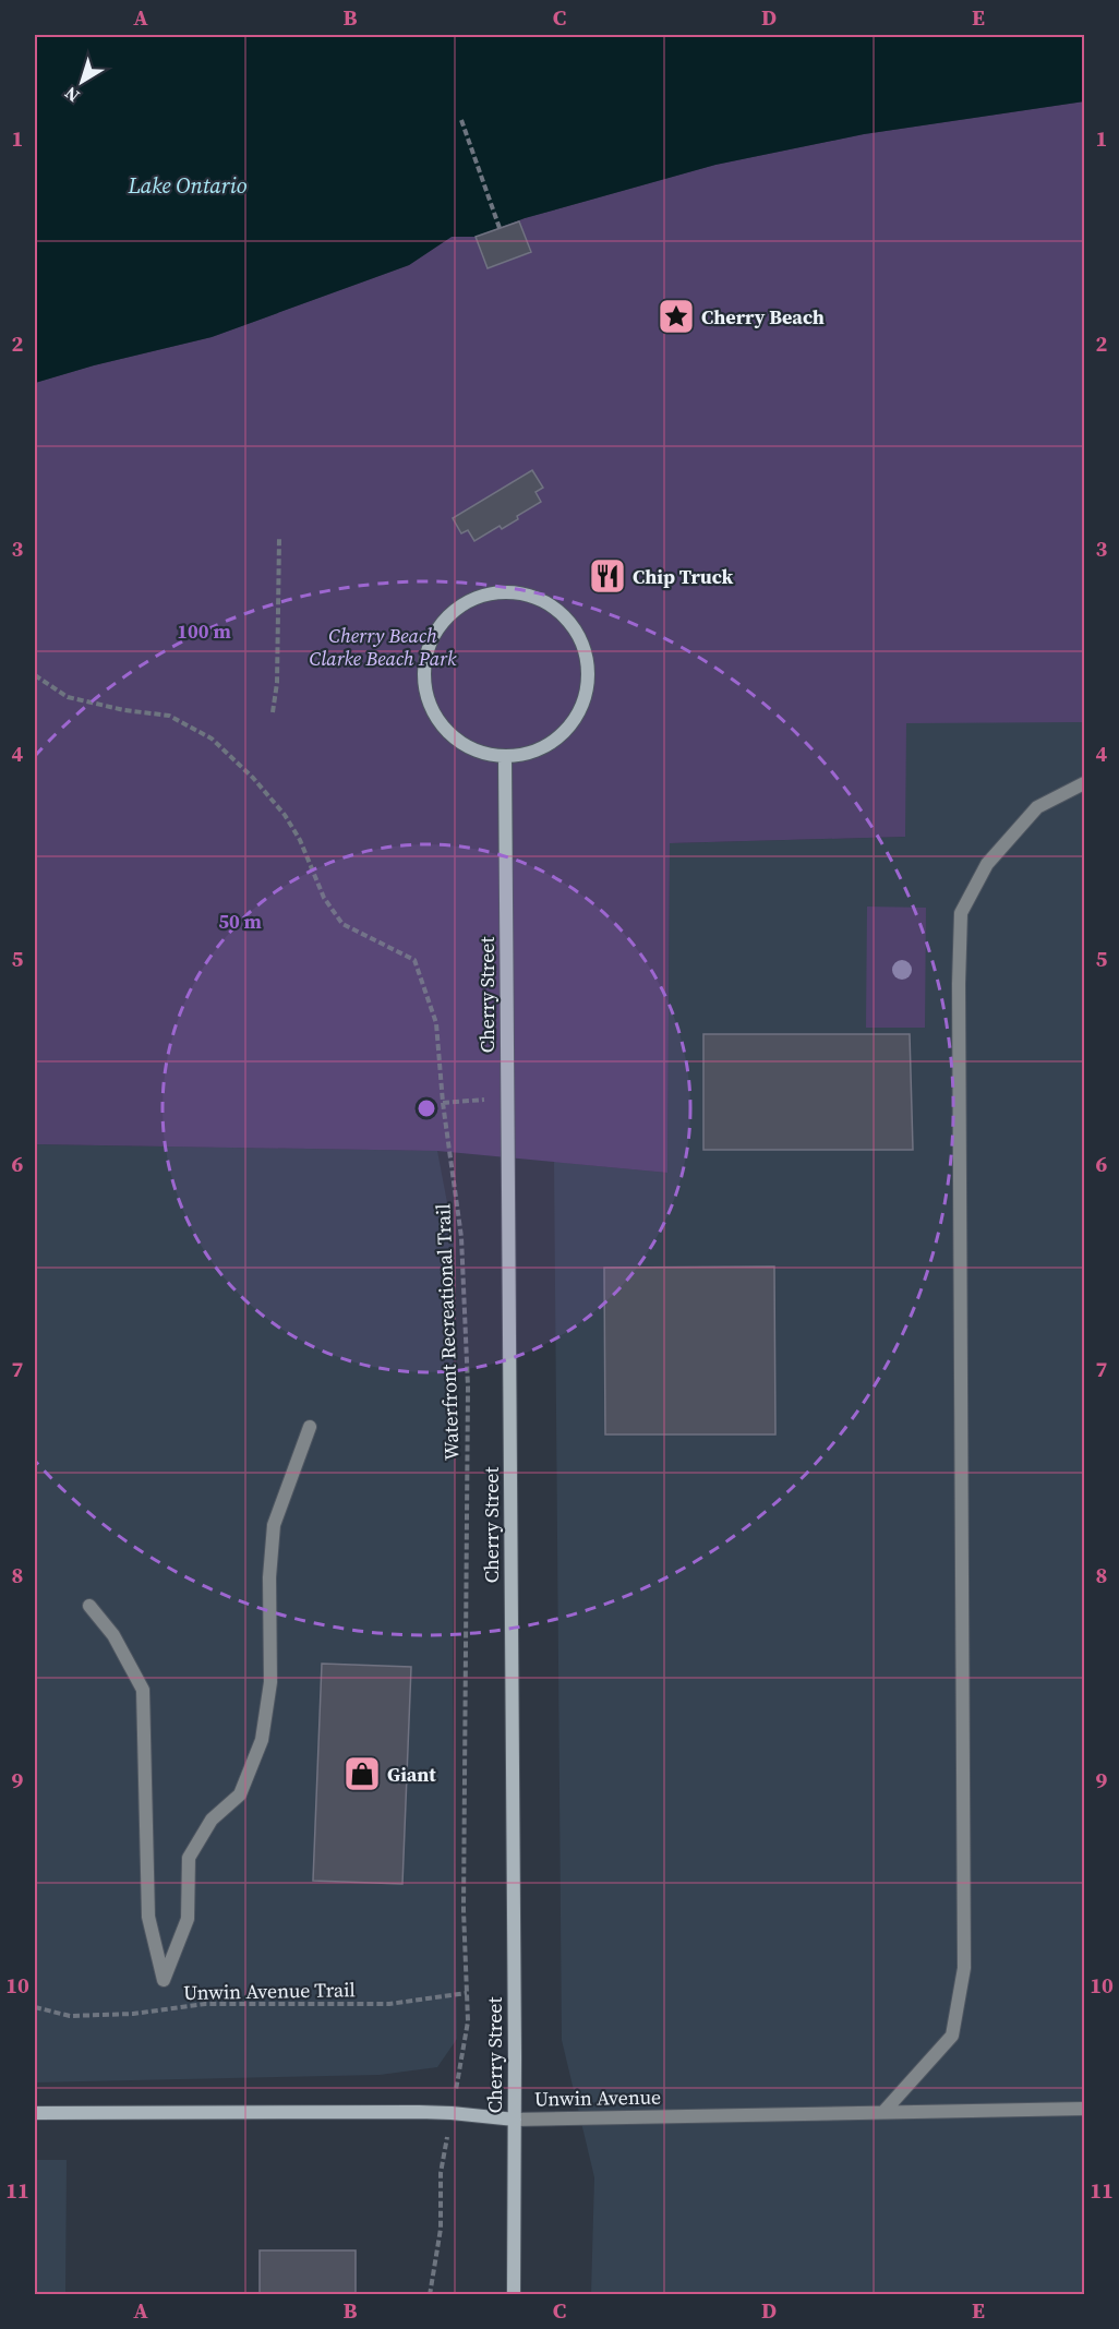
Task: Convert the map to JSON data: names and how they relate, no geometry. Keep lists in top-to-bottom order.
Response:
{
  "streets": {
    "street": ["Cherry Street", "Unwin Avenue"],
    "path": ["Waterfront Recreational Trail", "Unwin Avenue Trail"]
  },
  "crossings": [
    ["Cherry Street", "Unwin Avenue"],
    ["Waterfront Recreational Trail", "Unwin Avenue Trail"]
  ],
  "water": ["Lake Ontario"],
  "parks": ["Cherry Beach Clarke Beach Park"],
  "places": {
    "place": ["Cherry Beach"],
    "restaurant": ["Chip Truck"],
    "shop": ["Giant"]
  },
  "north": "bottom left",
  "grid": {
    "columns": [
      "A",
      "B",
      "C",
      "D",
      "E"
    ],
    "rows": [
      "1",
      "2",
      "3",
      "4",
      "5",
      "6",
      "7",
      "8",
      "9",
      "10",
      "11"
    ]
  },
  "rings": ["100 m", "50 m"]
}
